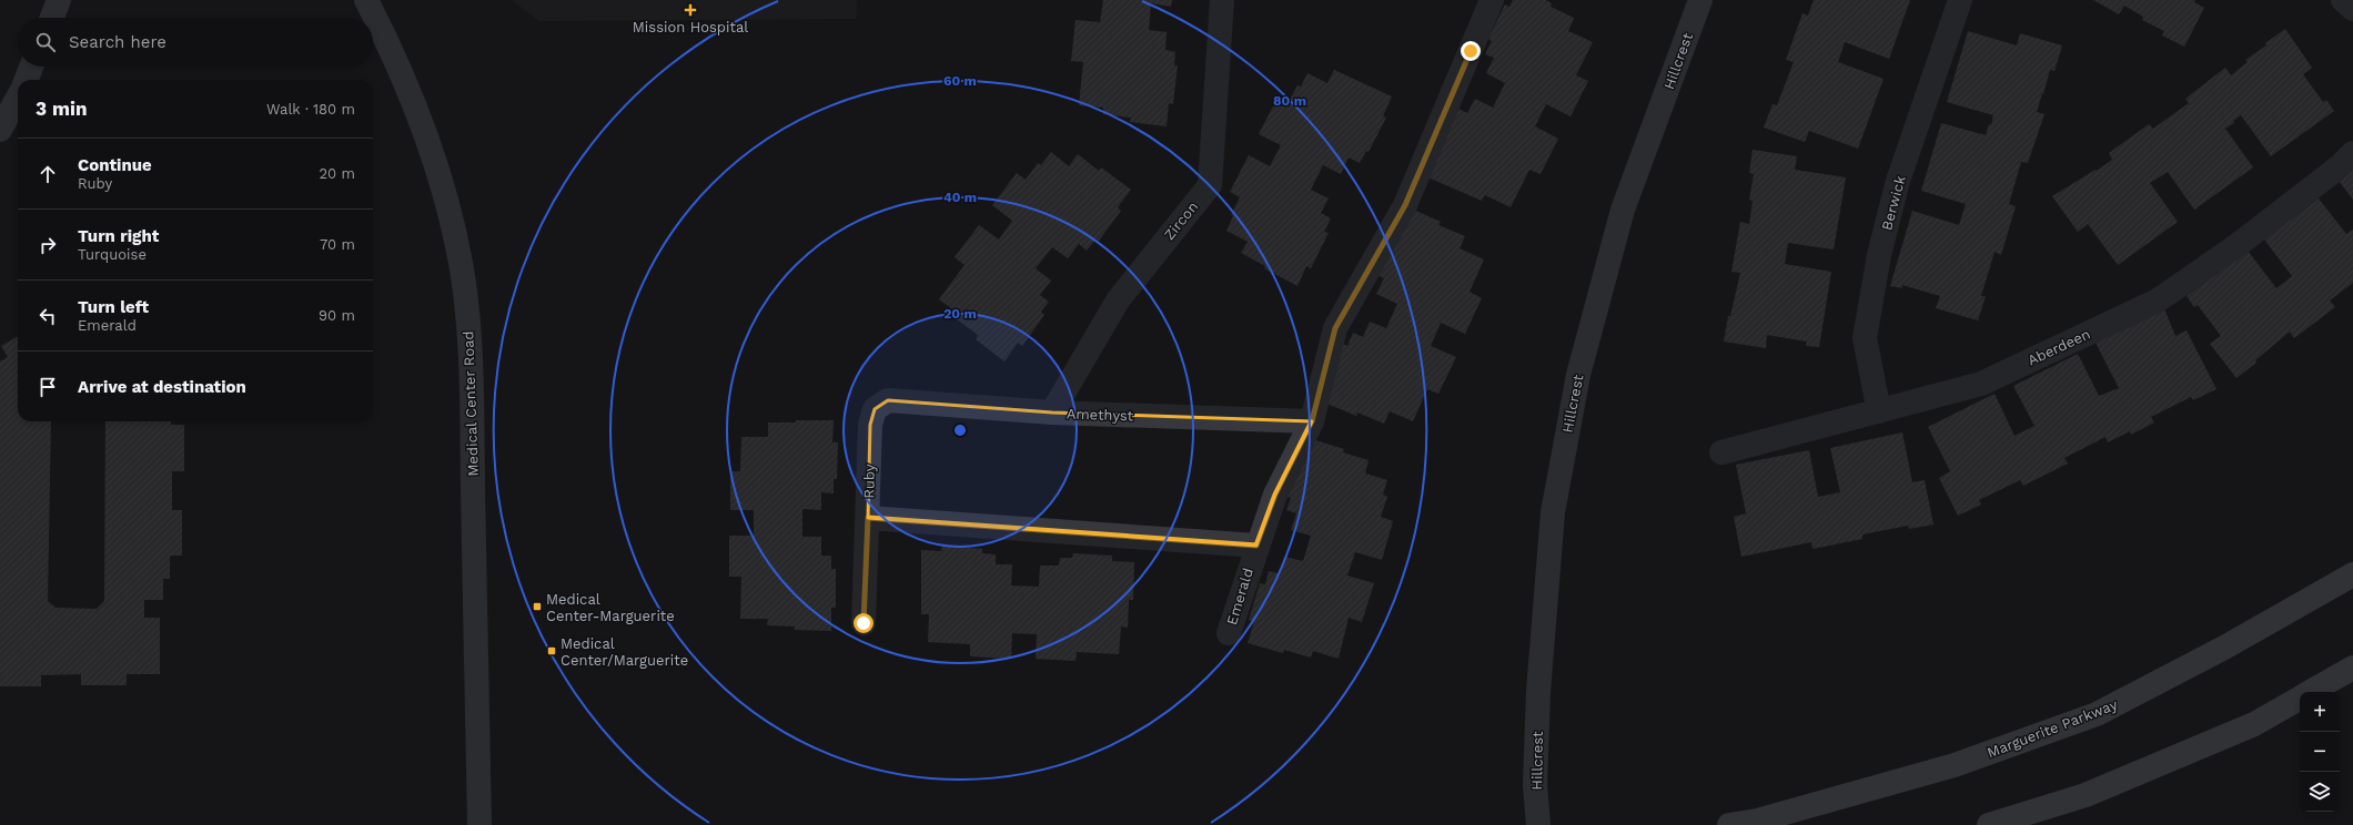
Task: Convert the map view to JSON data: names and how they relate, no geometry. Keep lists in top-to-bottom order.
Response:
{
  "streets": {
    "main road": ["Marguerite Parkway"],
    "street": [
      "Hillcrest",
      "Berwick",
      "Zircon",
      "Aberdeen",
      "Medical Center Road",
      "Amethyst",
      "Ruby",
      "Emerald"
    ]
  },
  "crossings": [
    ["Berwick", "Aberdeen"],
    ["Zircon", "Amethyst"],
    ["Amethyst", "Ruby"],
    ["Amethyst", "Emerald"]
  ],
  "places": {
    "health": ["Mission Hospital"],
    "transit": ["Medical Center-Marguerite", "Medical Center/Marguerite"]
  },
  "page": {
    "search": "Search here",
    "heading": ["3 min", "Walk · 180 m"],
    "list": [
      ["Continue", "Ruby", "20 m"],
      ["Turn right", "Turquoise", "70 m"],
      ["Turn left", "Emerald", "90 m"],
      "Arrive at destination"
    ],
    "map_buttons": ["+", "−"]
  },
  "rings": [
    "60 m",
    "80 m",
    "40 m",
    "20 m"
  ]
}
